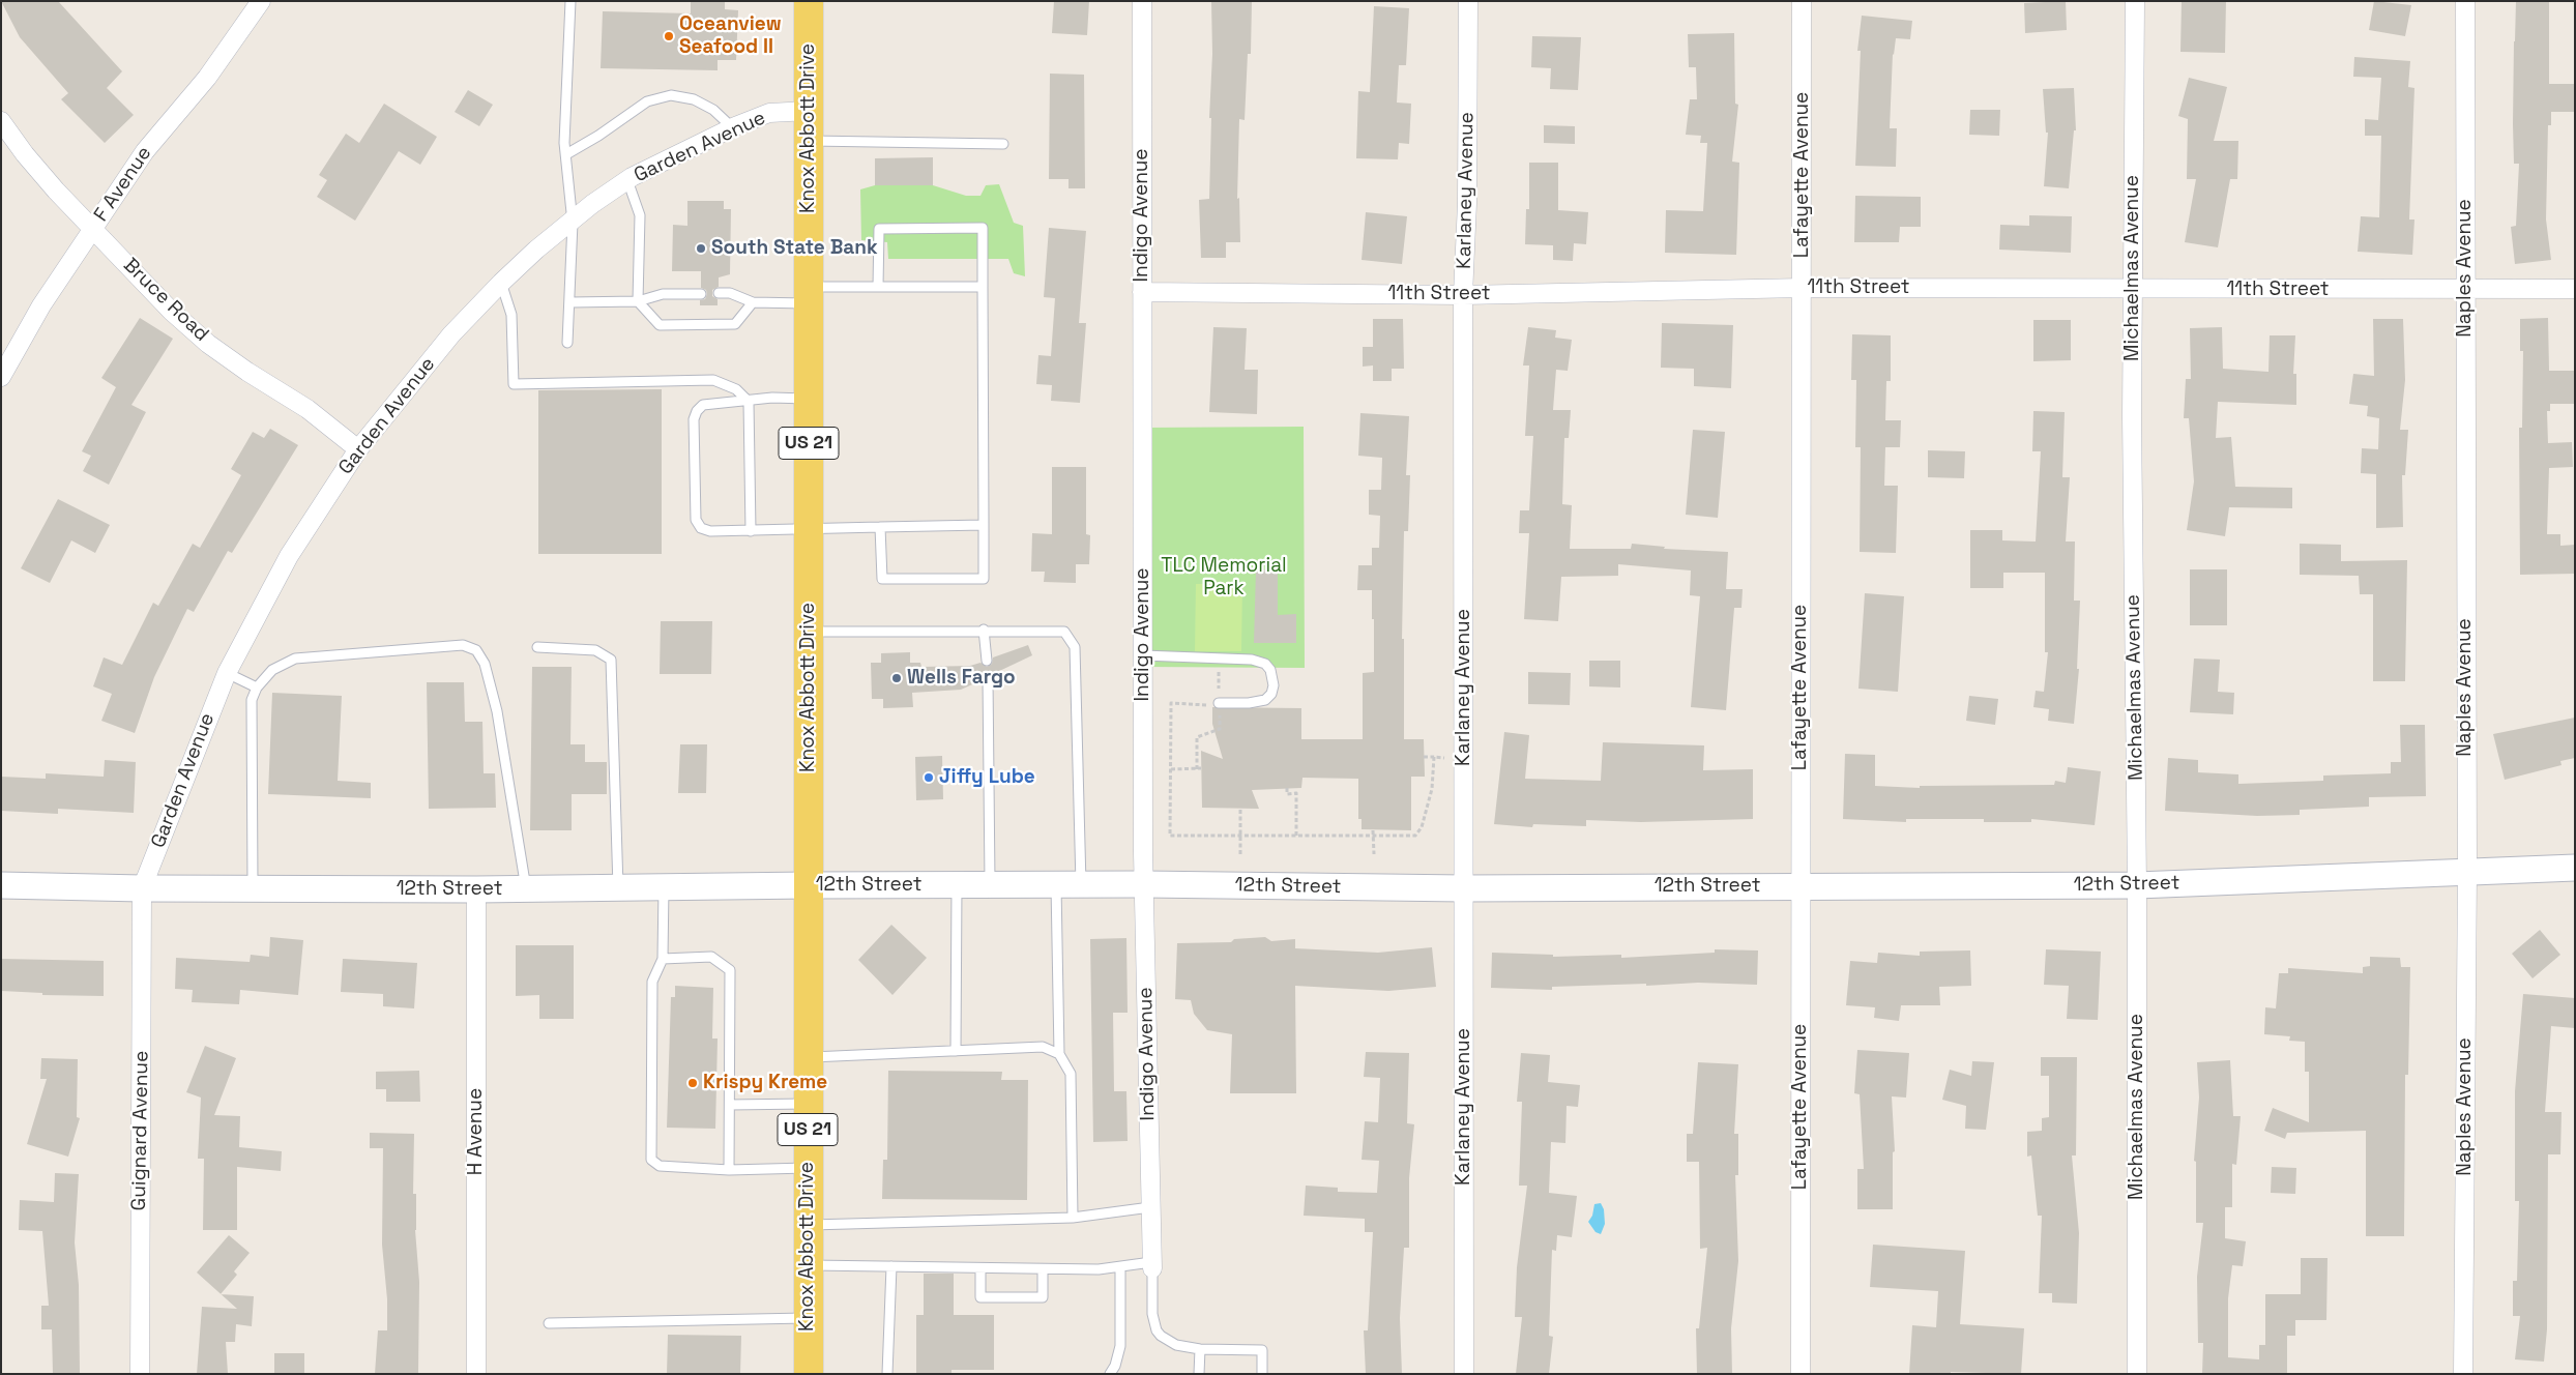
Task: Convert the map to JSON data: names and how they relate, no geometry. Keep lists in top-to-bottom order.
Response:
{
  "streets": {
    "main road": ["Knox Abbott Drive", "US 21", "12th Street"],
    "street": [
      "Garden Avenue",
      "Lafayette Avenue",
      "F Avenue",
      "Karlaney Avenue",
      "Indigo Avenue",
      "Michaelmas Avenue",
      "Naples Avenue",
      "11th Street",
      "Bruce Road",
      "Guignard Avenue",
      "H Avenue"
    ]
  },
  "crossings": [
    ["Knox Abbott Drive", "Garden Avenue"],
    ["Knox Abbott Drive", "12th Street"],
    ["Garden Avenue", "Bruce Road"],
    ["Garden Avenue", "12th Street"],
    ["Garden Avenue", "Guignard Avenue"],
    ["Lafayette Avenue", "11th Street"],
    ["Lafayette Avenue", "12th Street"],
    ["F Avenue", "Bruce Road"],
    ["Karlaney Avenue", "11th Street"],
    ["Karlaney Avenue", "12th Street"],
    ["Indigo Avenue", "11th Street"],
    ["Indigo Avenue", "12th Street"],
    ["Michaelmas Avenue", "11th Street"],
    ["Michaelmas Avenue", "12th Street"],
    ["Naples Avenue", "11th Street"],
    ["Naples Avenue", "12th Street"],
    ["12th Street", "Guignard Avenue"],
    ["12th Street", "H Avenue"]
  ],
  "parks": ["TLC Memorial Park"],
  "places": [
    "Oceanview Seafood II",
    "South State Bank",
    "Wells Fargo",
    "Jiffy Lube",
    "Krispy Kreme"
  ]
}
